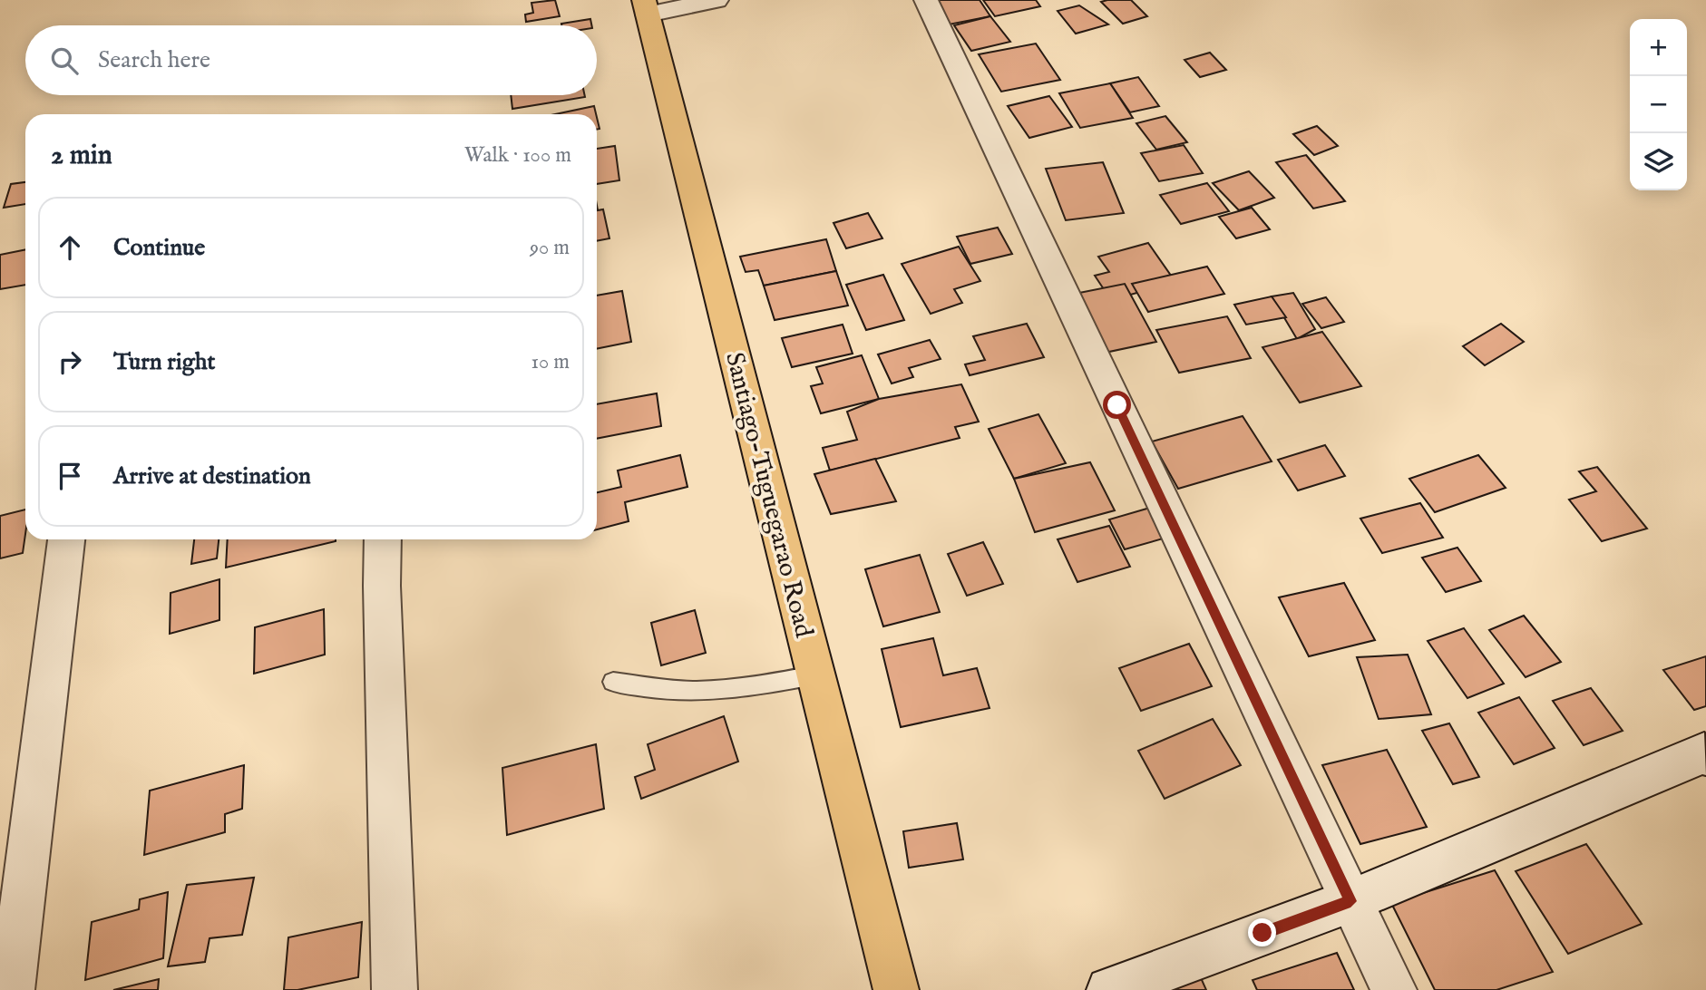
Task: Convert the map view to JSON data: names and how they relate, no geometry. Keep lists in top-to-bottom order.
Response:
{
  "streets": {
    "highway": ["Santiago-Tuguegarao Road"]
  },
  "page": {
    "map_buttons": ["+", "−"],
    "search": "Search here",
    "heading": ["2 min", "Walk · 100 m"],
    "list": [
      ["Continue", "90 m"],
      ["Turn right", "10 m"],
      "Arrive at destination"
    ]
  }
}
